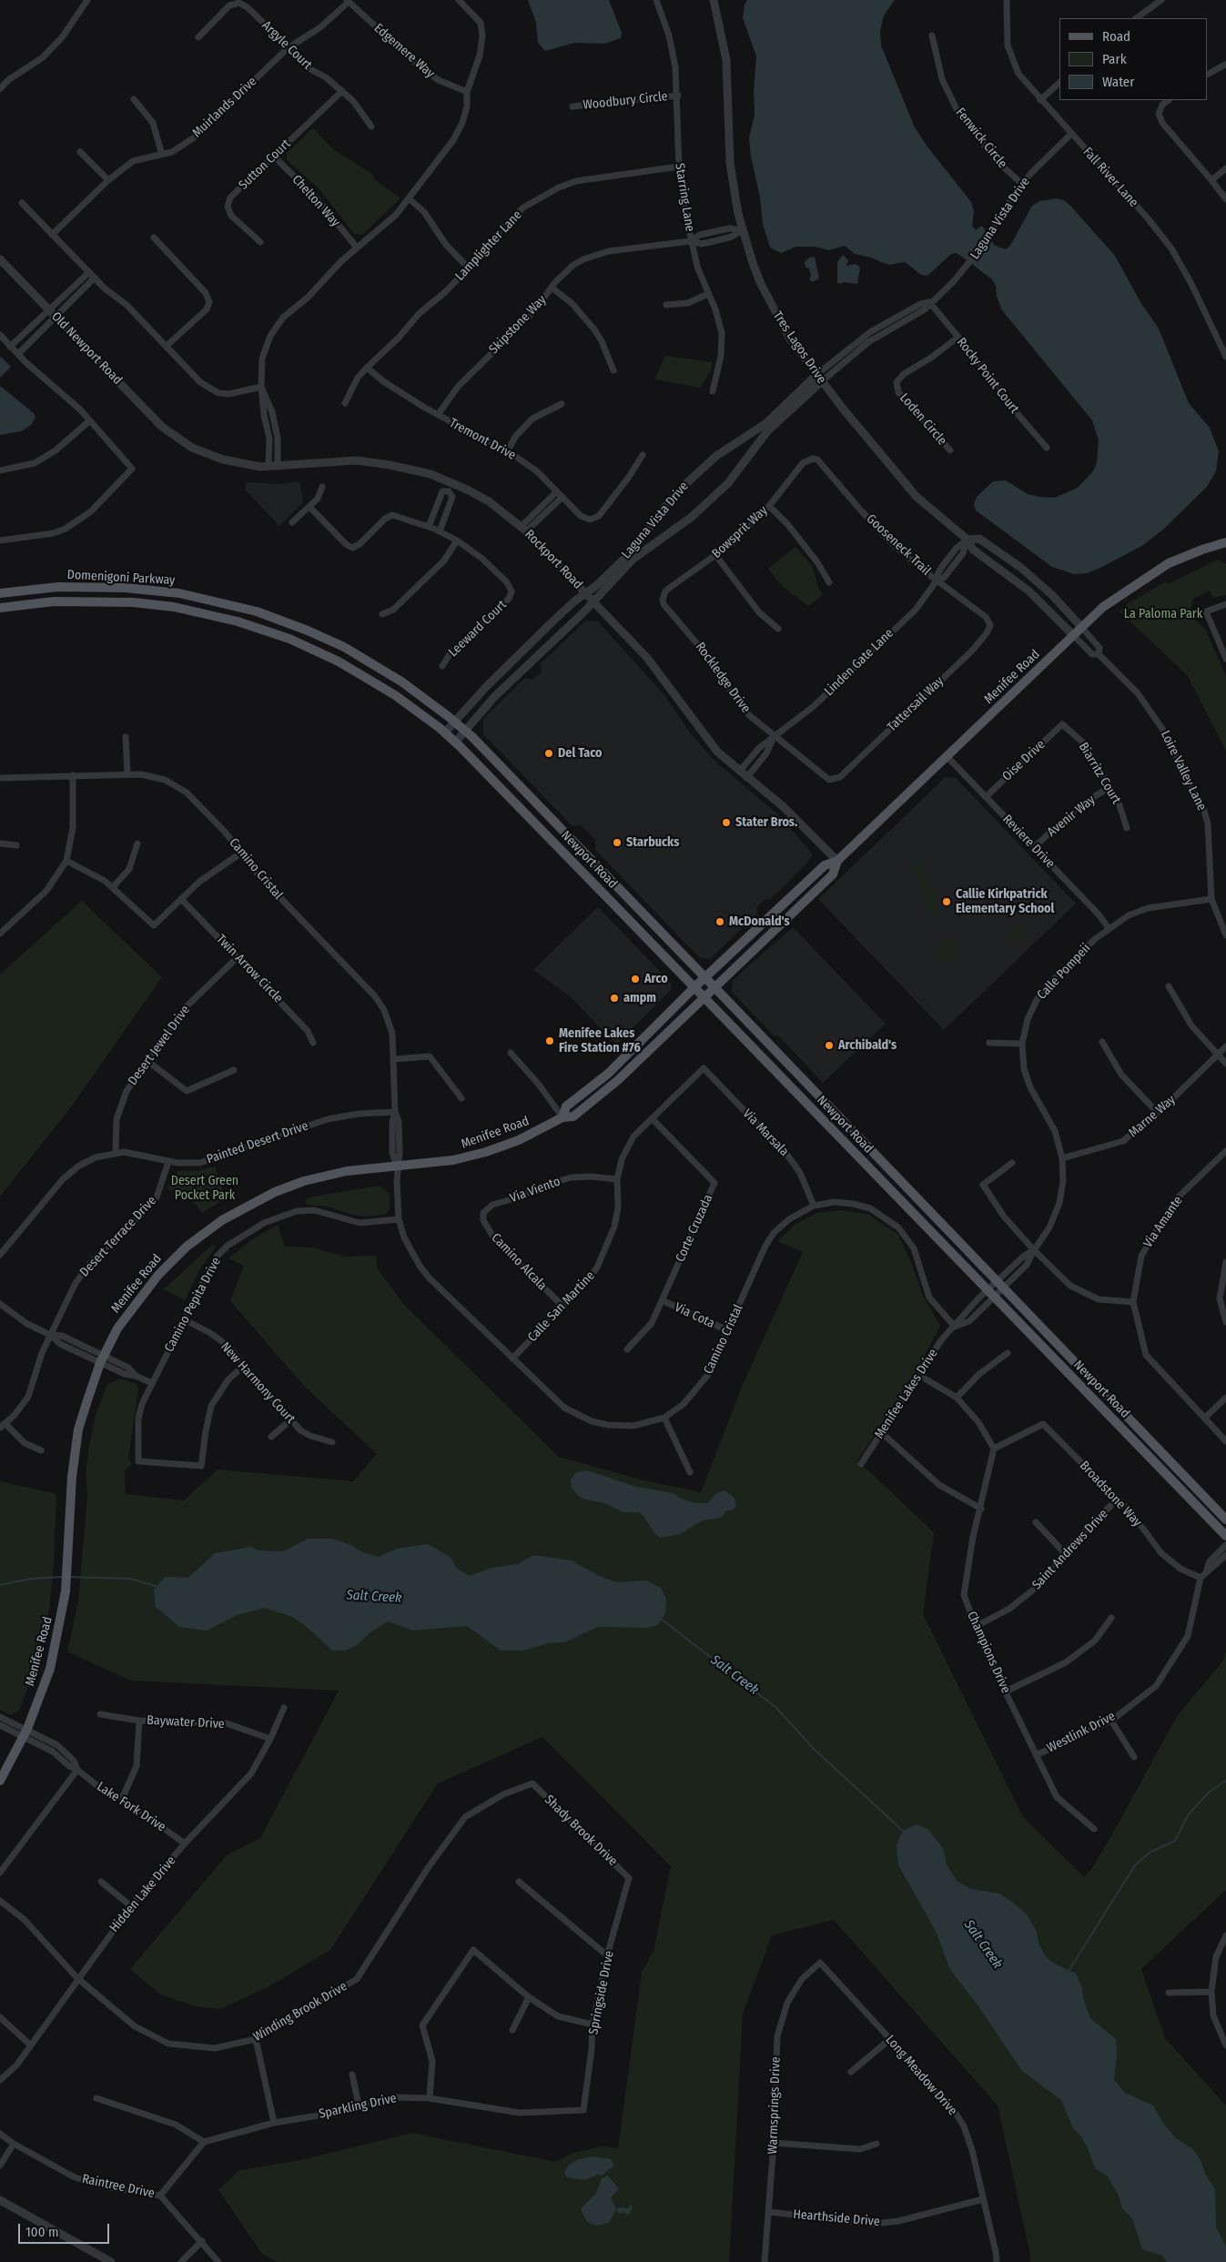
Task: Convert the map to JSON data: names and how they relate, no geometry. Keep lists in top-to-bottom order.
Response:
{
  "streets": {
    "main road": ["Domenigoni Parkway", "Menifee Road", "Newport Road"],
    "street": [
      "Argyle Court",
      "Edgemere Way",
      "Woodbury Circle",
      "Muirlands Drive",
      "Fenwick Circle",
      "Sutton Court",
      "Fall River Lane",
      "Starring Lane",
      "Chelton Way",
      "Laguna Vista Drive",
      "Lamplighter Lane",
      "Skipstone Way",
      "Tres Lagos Drive",
      "Old Newport Road",
      "Rocky Point Court",
      "Loden Circle",
      "Tremont Drive",
      "Bowsprit Way",
      "Gooseneck Trail",
      "Rockport Road",
      "Leeward Court",
      "Linden Gate Lane",
      "Rockledge Drive",
      "Tattersail Way",
      "Oise Drive",
      "Loire Valley Lane",
      "Biarritz Court",
      "Avenir Way",
      "Reviere Drive",
      "Camino Cristal",
      "Twin Arrow Circle",
      "Calle Pompeii",
      "Desert Jewel Drive",
      "Marne Way",
      "Via Marsala",
      "Painted Desert Drive",
      "Via Viento",
      "Via Amante",
      "Corte Cruzada",
      "Desert Terrace Drive",
      "Camino Alcala",
      "Camino Pepita Drive",
      "Calle San Martine",
      "Via Cota",
      "New Harmony Court",
      "Menifee Lakes Drive",
      "Broadstone Way",
      "Saint Andrews Drive",
      "Champions Drive",
      "Baywater Drive",
      "Westlink Drive",
      "Lake Fork Drive",
      "Shady Brook Drive",
      "Hidden Lake Drive",
      "Springside Drive",
      "Winding Brook Drive",
      "Long Meadow Drive",
      "Warmsprings Drive",
      "Sparkling Drive",
      "Raintree Drive",
      "Hearthside Drive"
    ]
  },
  "crossings": [
    ["Argyle Court", "Muirlands Drive"],
    ["Argyle Court", "Sutton Court"],
    ["Edgemere Way", "Muirlands Drive"],
    ["Woodbury Circle", "Starring Lane"],
    ["Fenwick Circle", "Laguna Vista Drive"],
    ["Sutton Court", "Chelton Way"],
    ["Fall River Lane", "Laguna Vista Drive"],
    ["Starring Lane", "Lamplighter Lane"],
    ["Starring Lane", "Skipstone Way"],
    ["Laguna Vista Drive", "Tres Lagos Drive"],
    ["Laguna Vista Drive", "Rocky Point Court"],
    ["Laguna Vista Drive", "Rockport Road"],
    ["Laguna Vista Drive", "Domenigoni Parkway"],
    ["Laguna Vista Drive", "Newport Road"],
    ["Lamplighter Lane", "Tremont Drive"],
    ["Skipstone Way", "Tres Lagos Drive"],
    ["Skipstone Way", "Tremont Drive"],
    ["Tres Lagos Drive", "Linden Gate Lane"],
    ["Tres Lagos Drive", "Menifee Road"],
    ["Tres Lagos Drive", "Loire Valley Lane"],
    ["Old Newport Road", "Rockport Road"],
    ["Rocky Point Court", "Loden Circle"],
    ["Bowsprit Way", "Gooseneck Trail"],
    ["Bowsprit Way", "Rockledge Drive"],
    ["Gooseneck Trail", "Linden Gate Lane"],
    ["Gooseneck Trail", "Tattersail Way"],
    ["Rockport Road", "Linden Gate Lane"],
    ["Rockport Road", "Menifee Road"],
    ["Domenigoni Parkway", "Newport Road"],
    ["Linden Gate Lane", "Rockledge Drive"],
    ["Menifee Road", "Loire Valley Lane"],
    ["Menifee Road", "Reviere Drive"],
    ["Menifee Road", "Newport Road"],
    ["Menifee Road", "Camino Cristal"],
    ["Menifee Road", "Lake Fork Drive"],
    ["Rockledge Drive", "Tattersail Way"],
    ["Oise Drive", "Biarritz Court"],
    ["Oise Drive", "Reviere Drive"],
    ["Loire Valley Lane", "Calle Pompeii"],
    ["Biarritz Court", "Avenir Way"],
    ["Avenir Way", "Reviere Drive"],
    ["Reviere Drive", "Calle Pompeii"],
    ["Newport Road", "Calle Pompeii"],
    ["Newport Road", "Menifee Lakes Drive"],
    ["Camino Cristal", "Via Marsala"],
    ["Camino Cristal", "Painted Desert Drive"],
    ["Camino Cristal", "Camino Pepita Drive"],
    ["Camino Cristal", "Calle San Martine"],
    ["Camino Cristal", "Via Cota"],
    ["Camino Cristal", "Menifee Lakes Drive"],
    ["Twin Arrow Circle", "Desert Jewel Drive"],
    ["Calle Pompeii", "Marne Way"],
    ["Calle Pompeii", "Menifee Lakes Drive"],
    ["Desert Jewel Drive", "Painted Desert Drive"],
    ["Via Marsala", "Calle San Martine"],
    ["Painted Desert Drive", "Desert Terrace Drive"],
    ["Via Viento", "Camino Alcala"],
    ["Via Viento", "Calle San Martine"],
    ["Corte Cruzada", "Calle San Martine"],
    ["Corte Cruzada", "Via Cota"],
    ["Camino Alcala", "Calle San Martine"],
    ["Camino Pepita Drive", "New Harmony Court"],
    ["Broadstone Way", "Saint Andrews Drive"],
    ["Broadstone Way", "Champions Drive"],
    ["Broadstone Way", "Westlink Drive"],
    ["Saint Andrews Drive", "Champions Drive"],
    ["Champions Drive", "Westlink Drive"],
    ["Baywater Drive", "Hidden Lake Drive"],
    ["Lake Fork Drive", "Hidden Lake Drive"],
    ["Shady Brook Drive", "Springside Drive"],
    ["Shady Brook Drive", "Winding Brook Drive"],
    ["Hidden Lake Drive", "Winding Brook Drive"],
    ["Springside Drive", "Sparkling Drive"],
    ["Long Meadow Drive", "Warmsprings Drive"],
    ["Long Meadow Drive", "Hearthside Drive"],
    ["Warmsprings Drive", "Hearthside Drive"]
  ],
  "water": ["Salt Creek"],
  "parks": ["La Paloma Park", "Desert Green Pocket Park"],
  "places": [
    "Del Taco",
    "Stater Bros.",
    "Starbucks",
    "Callie Kirkpatrick Elementary School",
    "McDonald's",
    "Arco",
    "ampm",
    "Menifee Lakes Fire Station #76",
    "Archibald's"
  ],
  "legend": ["Road", "Park", "Water"],
  "scale_bar": "100 m"
}
